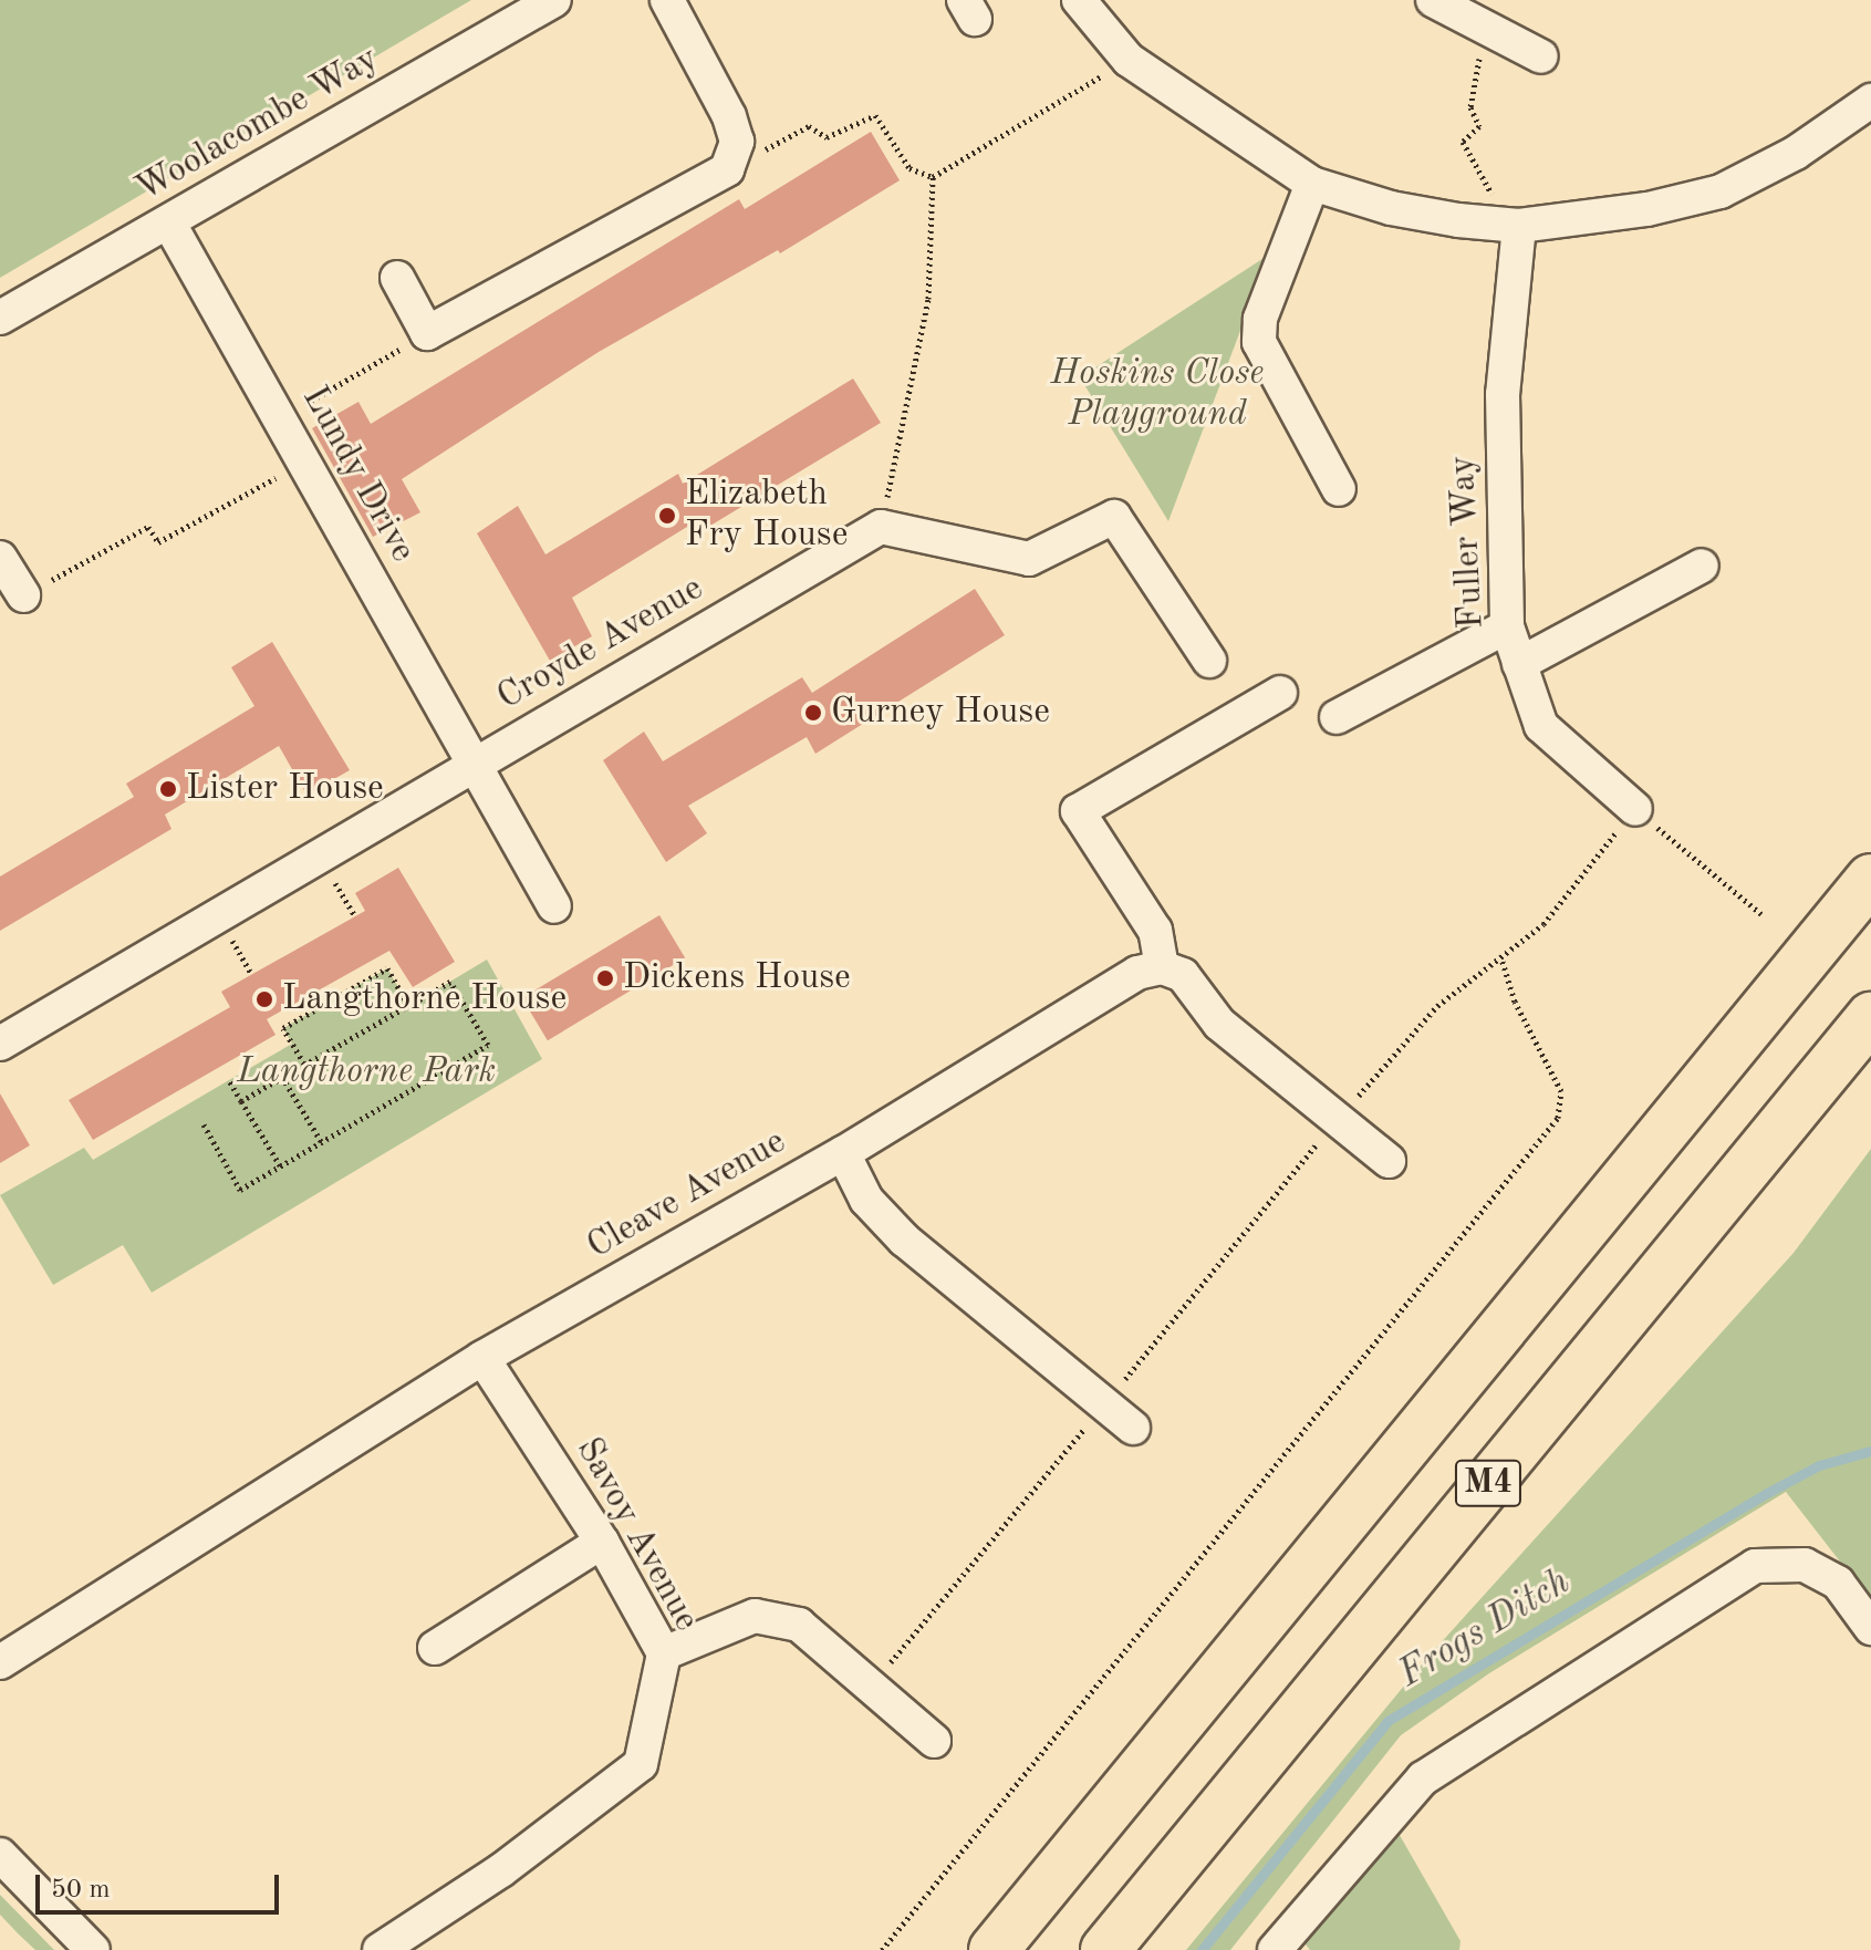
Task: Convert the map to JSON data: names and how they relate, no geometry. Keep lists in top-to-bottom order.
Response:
{
  "streets": {
    "highway": ["M4"],
    "street": [
      "Woolacombe Way",
      "Lundy Drive",
      "Fuller Way",
      "Croyde Avenue",
      "Cleave Avenue",
      "Savoy Avenue"
    ]
  },
  "crossings": [
    ["Woolacombe Way", "Lundy Drive"],
    ["Lundy Drive", "Croyde Avenue"],
    ["Cleave Avenue", "Savoy Avenue"]
  ],
  "water": ["Frogs Ditch"],
  "parks": ["Hoskins Close Playground", "Langthorne Park"],
  "places": [
    "Elizabeth Fry House",
    "Gurney House",
    "Lister House",
    "Dickens House",
    "Langthorne House"
  ],
  "scale_bar": "50 m"
}
